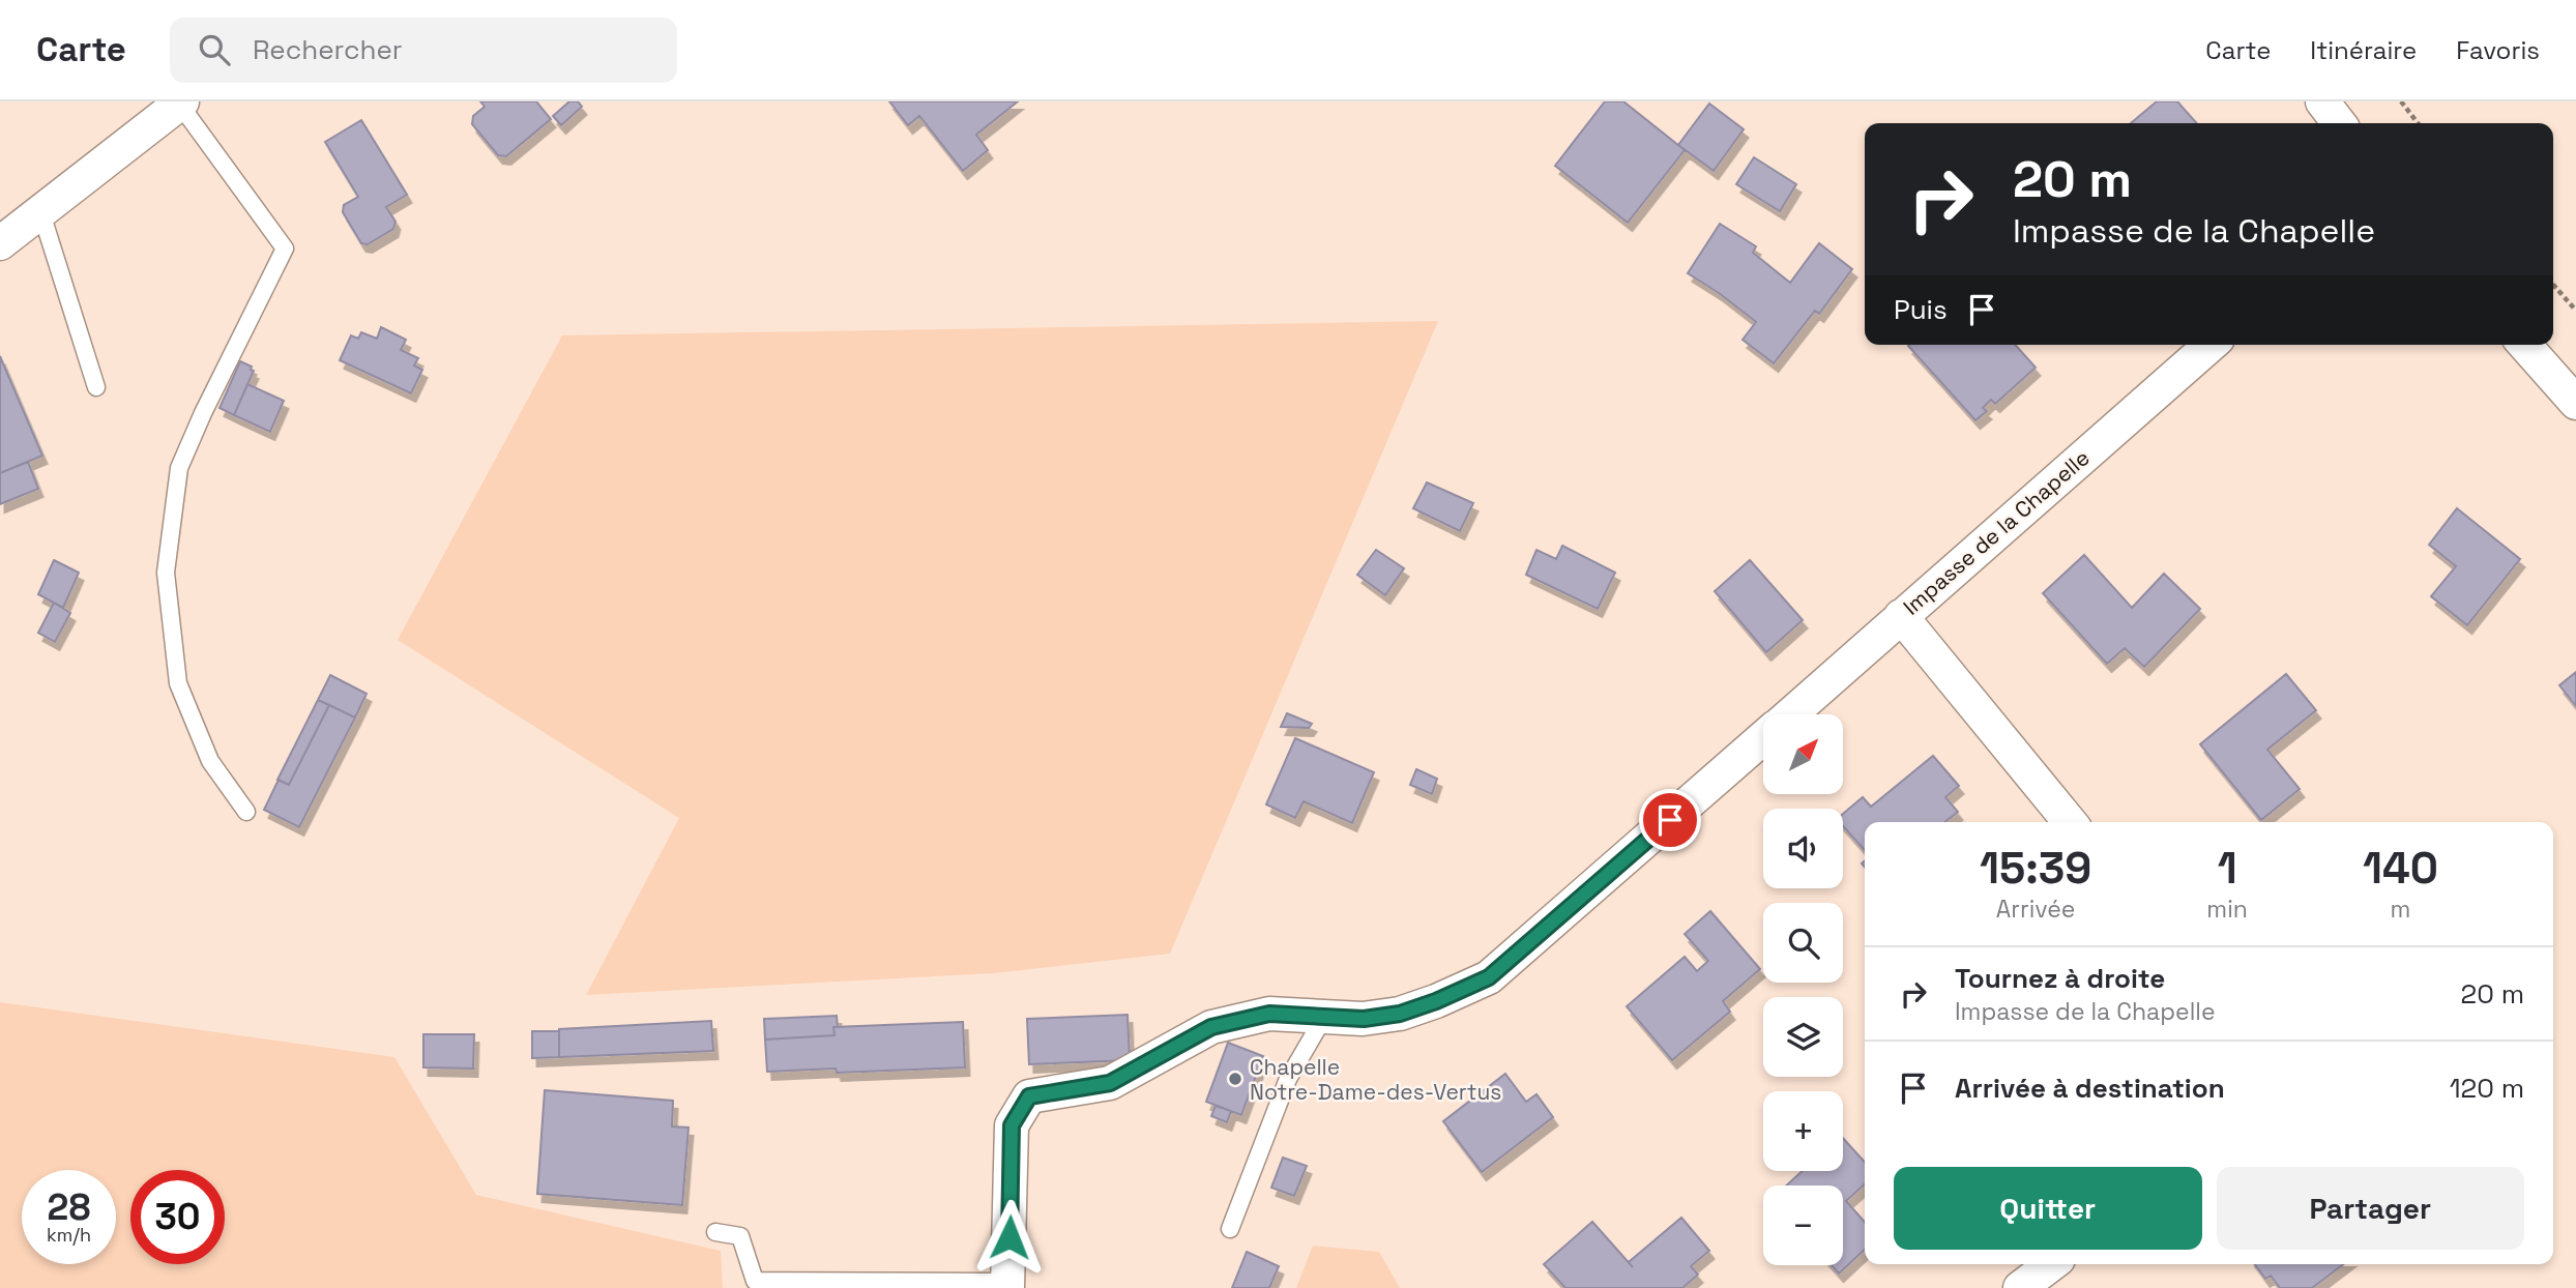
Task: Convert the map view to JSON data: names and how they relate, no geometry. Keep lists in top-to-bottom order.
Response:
{
  "streets": {
    "street": ["Impasse de la Chapelle"]
  },
  "places": ["Chapelle Notre-Dame-des-Vertus"],
  "north": "top right",
  "page": {
    "header": "Carte",
    "search": "Rechercher",
    "nav": ["Carte", "Itinéraire", "Favoris"],
    "turn": ["20 m", "Impasse de la Chapelle"],
    "then": "Puis",
    "map_buttons": ["+", "−"],
    "eta": [
      "15:39",
      "Arrivée",
      "1",
      "min",
      "140",
      "m"
    ],
    "list": [
      {
        "name": "Tournez à droite",
        "note": "Impasse de la Chapelle",
        "value": "20 m"
      },
      {
        "name": "Arrivée à destination",
        "value": "120 m"
      }
    ],
    "buttons": ["Quitter", "Partager"],
    "speed": "28 km/h",
    "limit": "30"
  }
}
